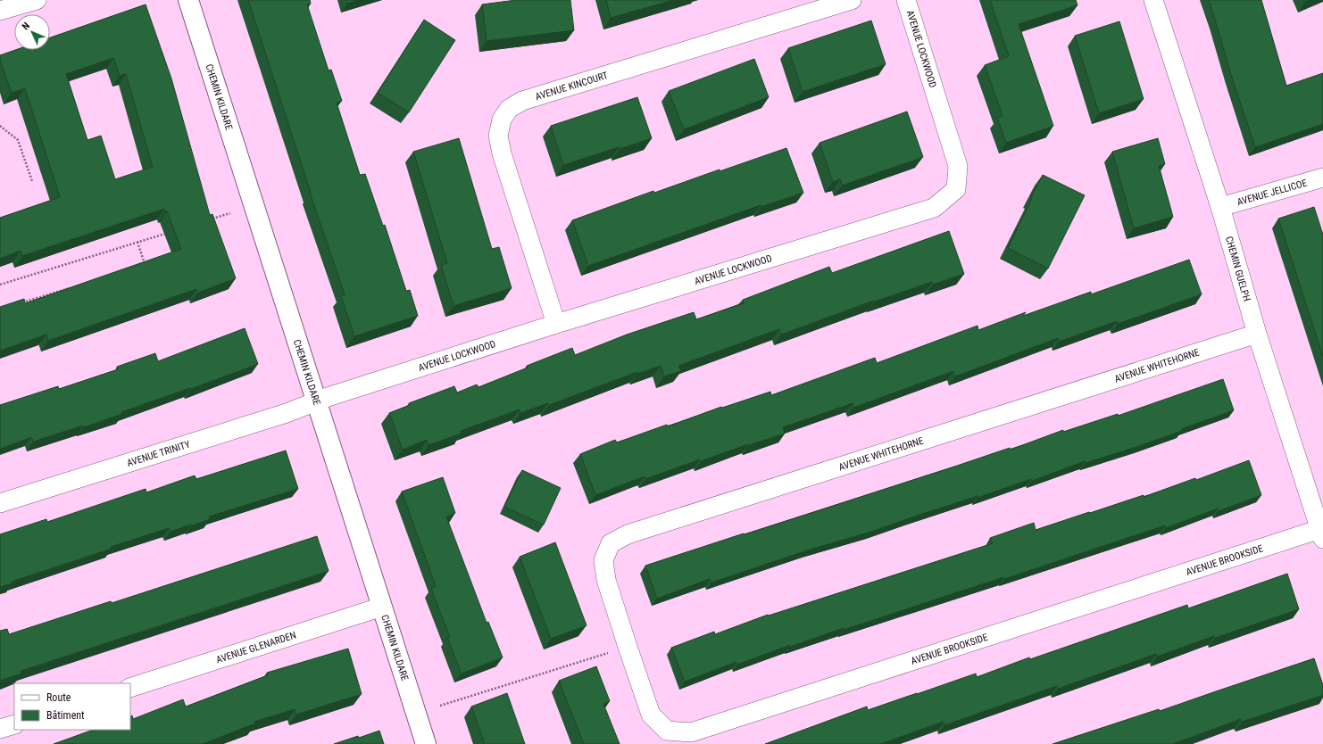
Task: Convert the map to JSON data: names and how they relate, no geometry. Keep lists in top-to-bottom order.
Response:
{
  "streets": {
    "street": [
      "AVENUE LOCKWOOD",
      "AVENUE KINCOURT",
      "CHEMIN KILDARE",
      "AVENUE JELLICOE",
      "CHEMIN GUELPH",
      "AVENUE WHITEHORNE",
      "AVENUE TRINITY",
      "AVENUE BROOKSIDE",
      "AVENUE GLENARDEN"
    ]
  },
  "crossings": [
    ["AVENUE LOCKWOOD", "AVENUE KINCOURT"],
    ["AVENUE LOCKWOOD", "CHEMIN KILDARE"],
    ["AVENUE LOCKWOOD", "AVENUE TRINITY"],
    ["CHEMIN KILDARE", "AVENUE TRINITY"],
    ["CHEMIN KILDARE", "AVENUE GLENARDEN"],
    ["AVENUE JELLICOE", "CHEMIN GUELPH"],
    ["CHEMIN GUELPH", "AVENUE WHITEHORNE"],
    ["CHEMIN GUELPH", "AVENUE BROOKSIDE"],
    ["AVENUE WHITEHORNE", "AVENUE BROOKSIDE"]
  ],
  "legend": ["Route", "Bâtiment"],
  "north": "top left"
}
